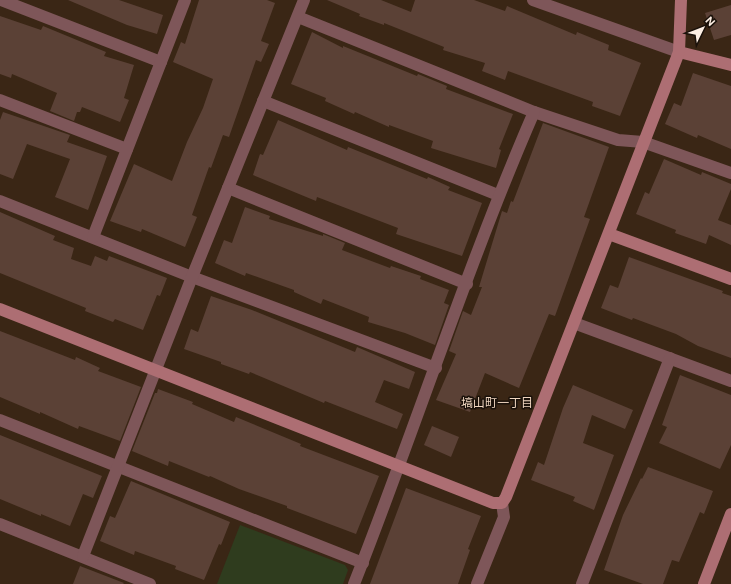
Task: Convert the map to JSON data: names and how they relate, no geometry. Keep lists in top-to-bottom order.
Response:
{
  "districts": ["塙山町一丁目"],
  "north": "top right"
}
